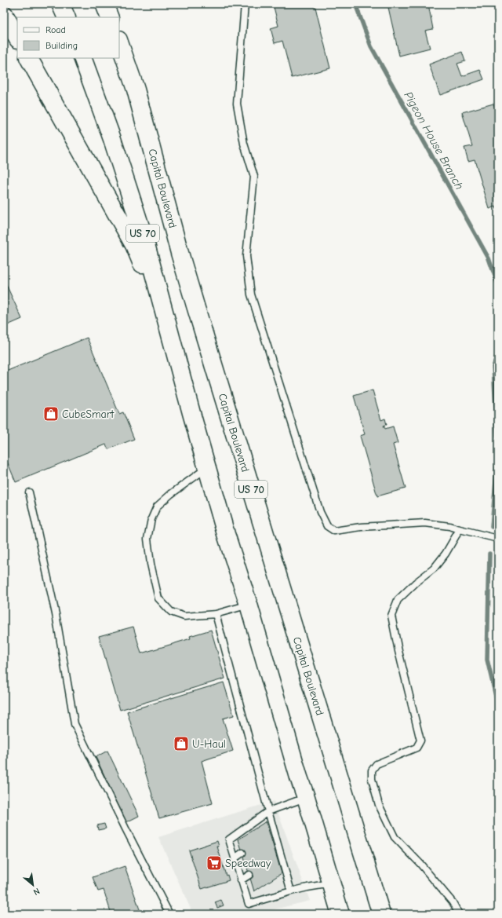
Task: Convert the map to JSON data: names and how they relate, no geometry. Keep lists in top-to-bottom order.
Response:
{
  "streets": {
    "main road": ["Capital Boulevard", "US 70"]
  },
  "water": ["Pigeon House Branch"],
  "places": {
    "shop": ["CubeSmart", "U-Haul"],
    "supermarket": ["Speedway"]
  },
  "legend": ["Road", "Building"],
  "north": "bottom right"
}
